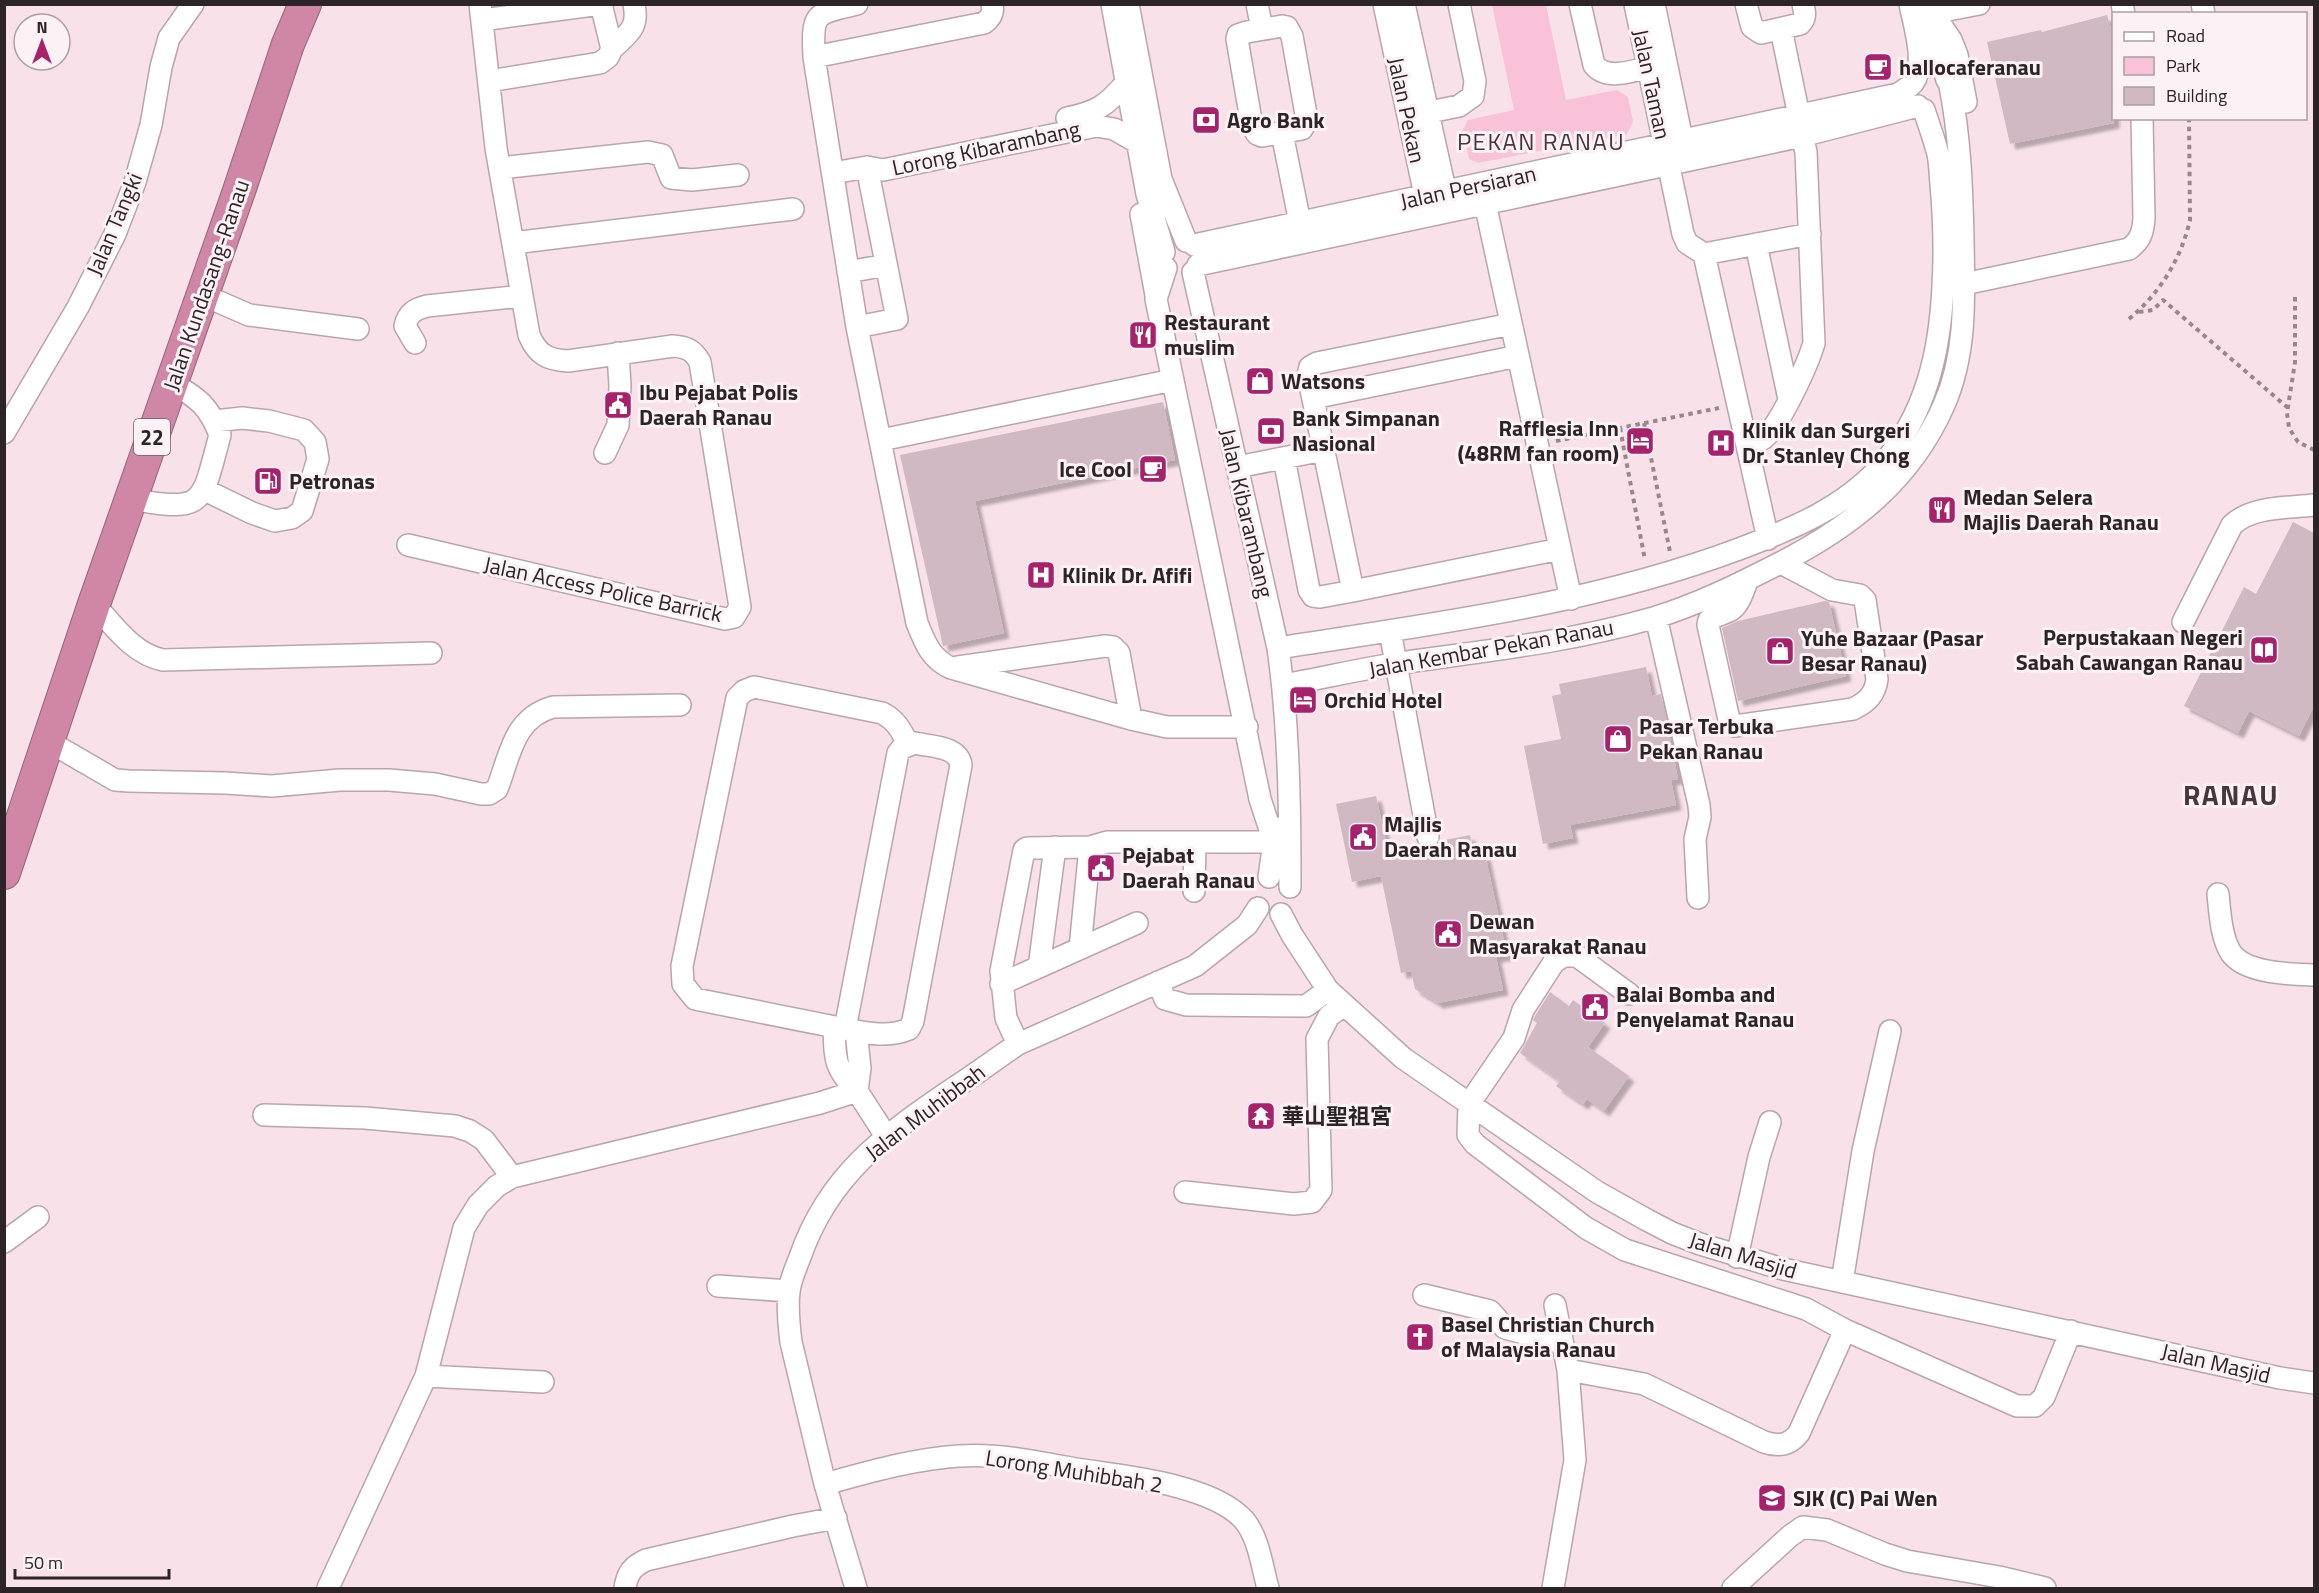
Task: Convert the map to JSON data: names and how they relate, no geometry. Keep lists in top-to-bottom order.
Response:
{
  "streets": {
    "highway": ["Jalan Kundasang-Ranau", "22"],
    "street": [
      "Jalan Taman",
      "Jalan Pekan",
      "Lorong Kibarambang",
      "Jalan Persiaran",
      "Jalan Tangki",
      "Jalan Kibarambang",
      "Jalan Access Police Barrick",
      "Jalan Kembar Pekan Ranau",
      "Jalan Muhibbah",
      "Jalan Masjid",
      "Lorong Muhibbah 2"
    ]
  },
  "crossings": [
    ["Jalan Taman", "Jalan Persiaran"],
    ["Jalan Pekan", "Jalan Persiaran"],
    ["Jalan Persiaran", "Jalan Kibarambang"],
    ["Jalan Persiaran", "Jalan Kembar Pekan Ranau"],
    ["Jalan Kibarambang", "Jalan Kembar Pekan Ranau"],
    ["Jalan Kibarambang", "Jalan Muhibbah"],
    ["Jalan Kibarambang", "Jalan Masjid"],
    ["Jalan Muhibbah", "Jalan Masjid"],
    ["Jalan Muhibbah", "Lorong Muhibbah 2"]
  ],
  "districts": ["PEKAN RANAU", "RANAU"],
  "places": {
    "cafe": ["hallocaferanau", "Ice Cool"],
    "bank": ["Agro Bank", "Bank Simpanan Nasional"],
    "restaurant": ["Restaurant muslim", "Medan Selera Majlis Daerah Ranau"],
    "shop": ["Watsons", "Yuhe Bazaar (Pasar Besar Ranau)", "Pasar Terbuka Pekan Ranau"],
    "public building": [
      "Ibu Pejabat Polis Daerah Ranau",
      "Majlis Daerah Ranau",
      "Pejabat Daerah Ranau",
      "Dewan Masyarakat Ranau",
      "Balai Bomba and Penyelamat Ranau"
    ],
    "hotel": ["Rafflesia Inn (48RM fan room)", "Orchid Hotel"],
    "hospital": ["Klinik dan Surgeri Dr. Stanley Chong", "Klinik Dr. Afifi"],
    "fuel station": ["Petronas"],
    "library": ["Perpustakaan Negeri Sabah Cawangan Ranau"],
    "temple": ["華山聖祖宮"],
    "church": ["Basel Christian Church of Malaysia Ranau"],
    "school or university": ["SJK (C) Pai Wen"]
  },
  "legend": ["Road", "Park", "Building"],
  "scale_bar": "50 m",
  "north": "top"
}
